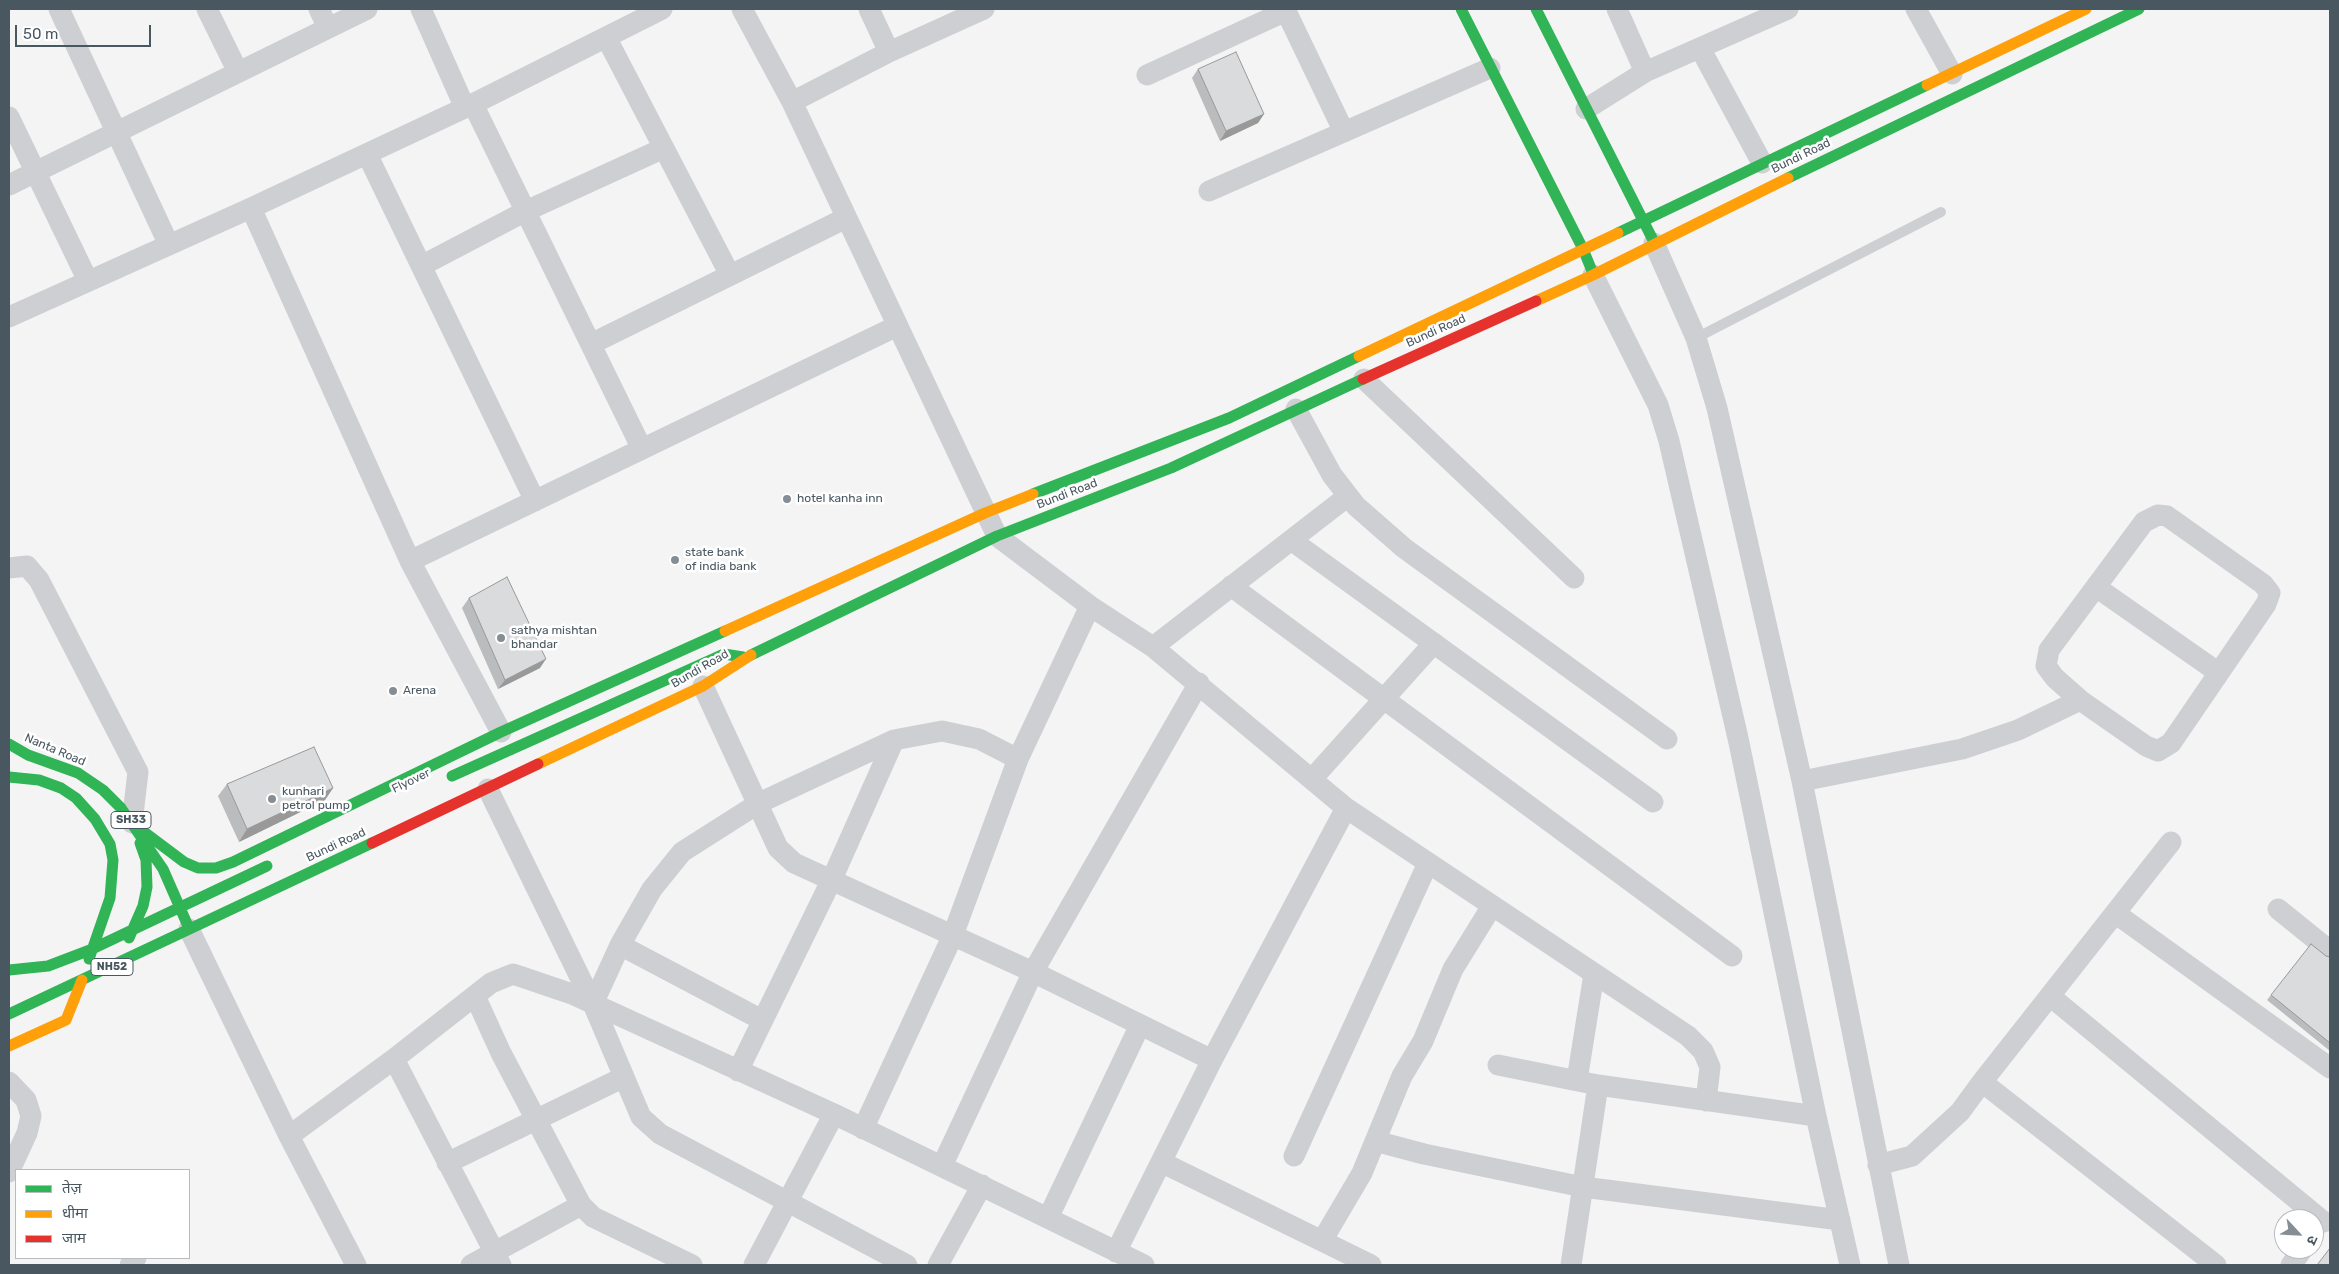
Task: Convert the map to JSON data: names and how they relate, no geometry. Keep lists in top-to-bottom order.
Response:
{
  "streets": {
    "main road": [
      "Bundi Road",
      "Nanta Road",
      "Flyover",
      "SH33",
      "NH52"
    ]
  },
  "crossings": [
    ["Bundi Road", "Nanta Road"],
    ["Bundi Road", "Flyover"]
  ],
  "places": [
    "hotel kanha inn",
    "state bank of india bank",
    "sathya mishtan bhandar",
    "Arena",
    "kunhari petrol pump"
  ],
  "legend": ["तेज़", "धीमा", "जाम"],
  "scale_bar": "50 m",
  "north": "bottom right"
}
